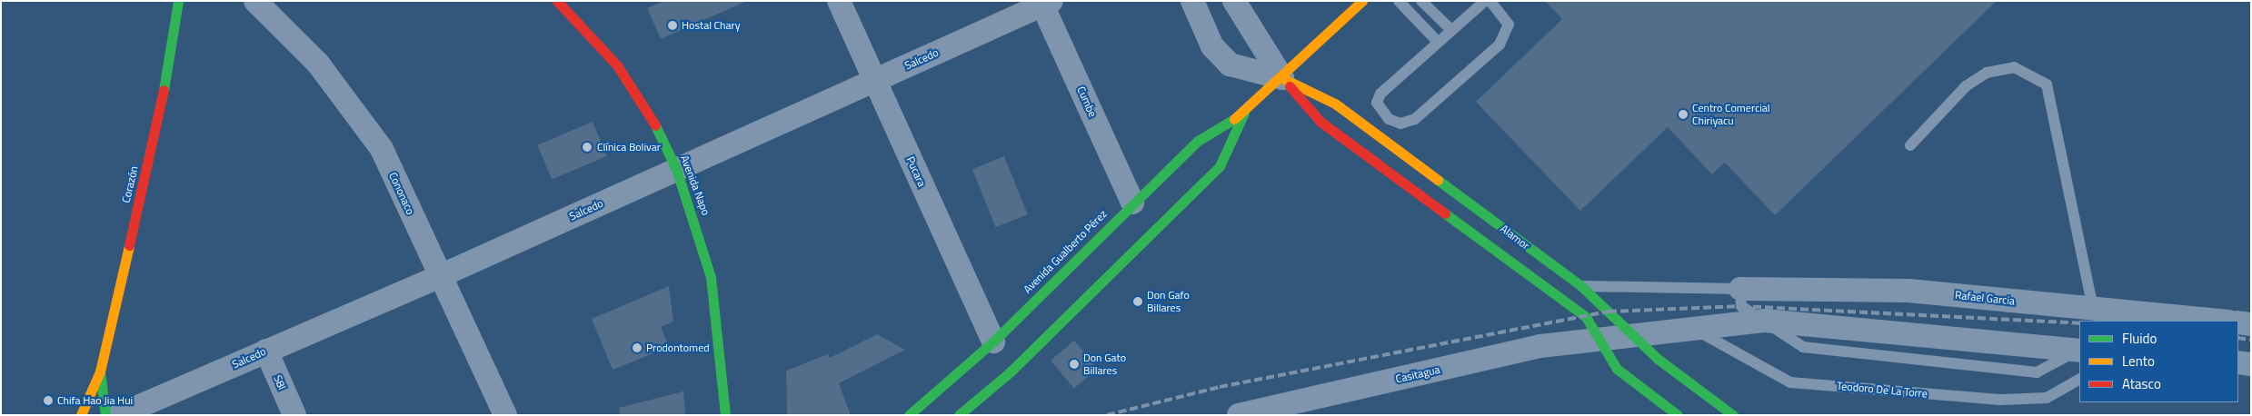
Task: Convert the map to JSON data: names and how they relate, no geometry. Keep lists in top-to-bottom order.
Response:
{
  "streets": {
    "main road": [
      "Corazón",
      "Avenida Napo",
      "Alamor",
      "Avenida Gualberto Pérez"
    ],
    "street": [
      "Salcedo",
      "Cumbe",
      "Pucara",
      "Cononaco",
      "Rafael Garcia",
      "Casitagua",
      "S8I"
    ],
    "lane": ["Teodoro De La Torre"]
  },
  "crossings": [
    ["Salcedo", "Cumbe"],
    ["Salcedo", "Pucara"],
    ["Salcedo", "Avenida Napo"],
    ["Salcedo", "Cononaco"],
    ["Salcedo", "S8I"],
    ["Cumbe", "Avenida Gualberto Pérez"],
    ["Pucara", "Avenida Gualberto Pérez"],
    ["Alamor", "Avenida Gualberto Pérez"],
    ["Alamor", "Casitagua"]
  ],
  "places": [
    "Hostal Chary",
    "Centro Comercial Chiriyacu",
    "Clínica Bolivar",
    "Don Gafo Billares",
    "Prodontomed",
    "Don Gato Billares",
    "Chifa Hao Jia Hui"
  ],
  "legend": ["Fluido", "Lento", "Atasco"]
}
